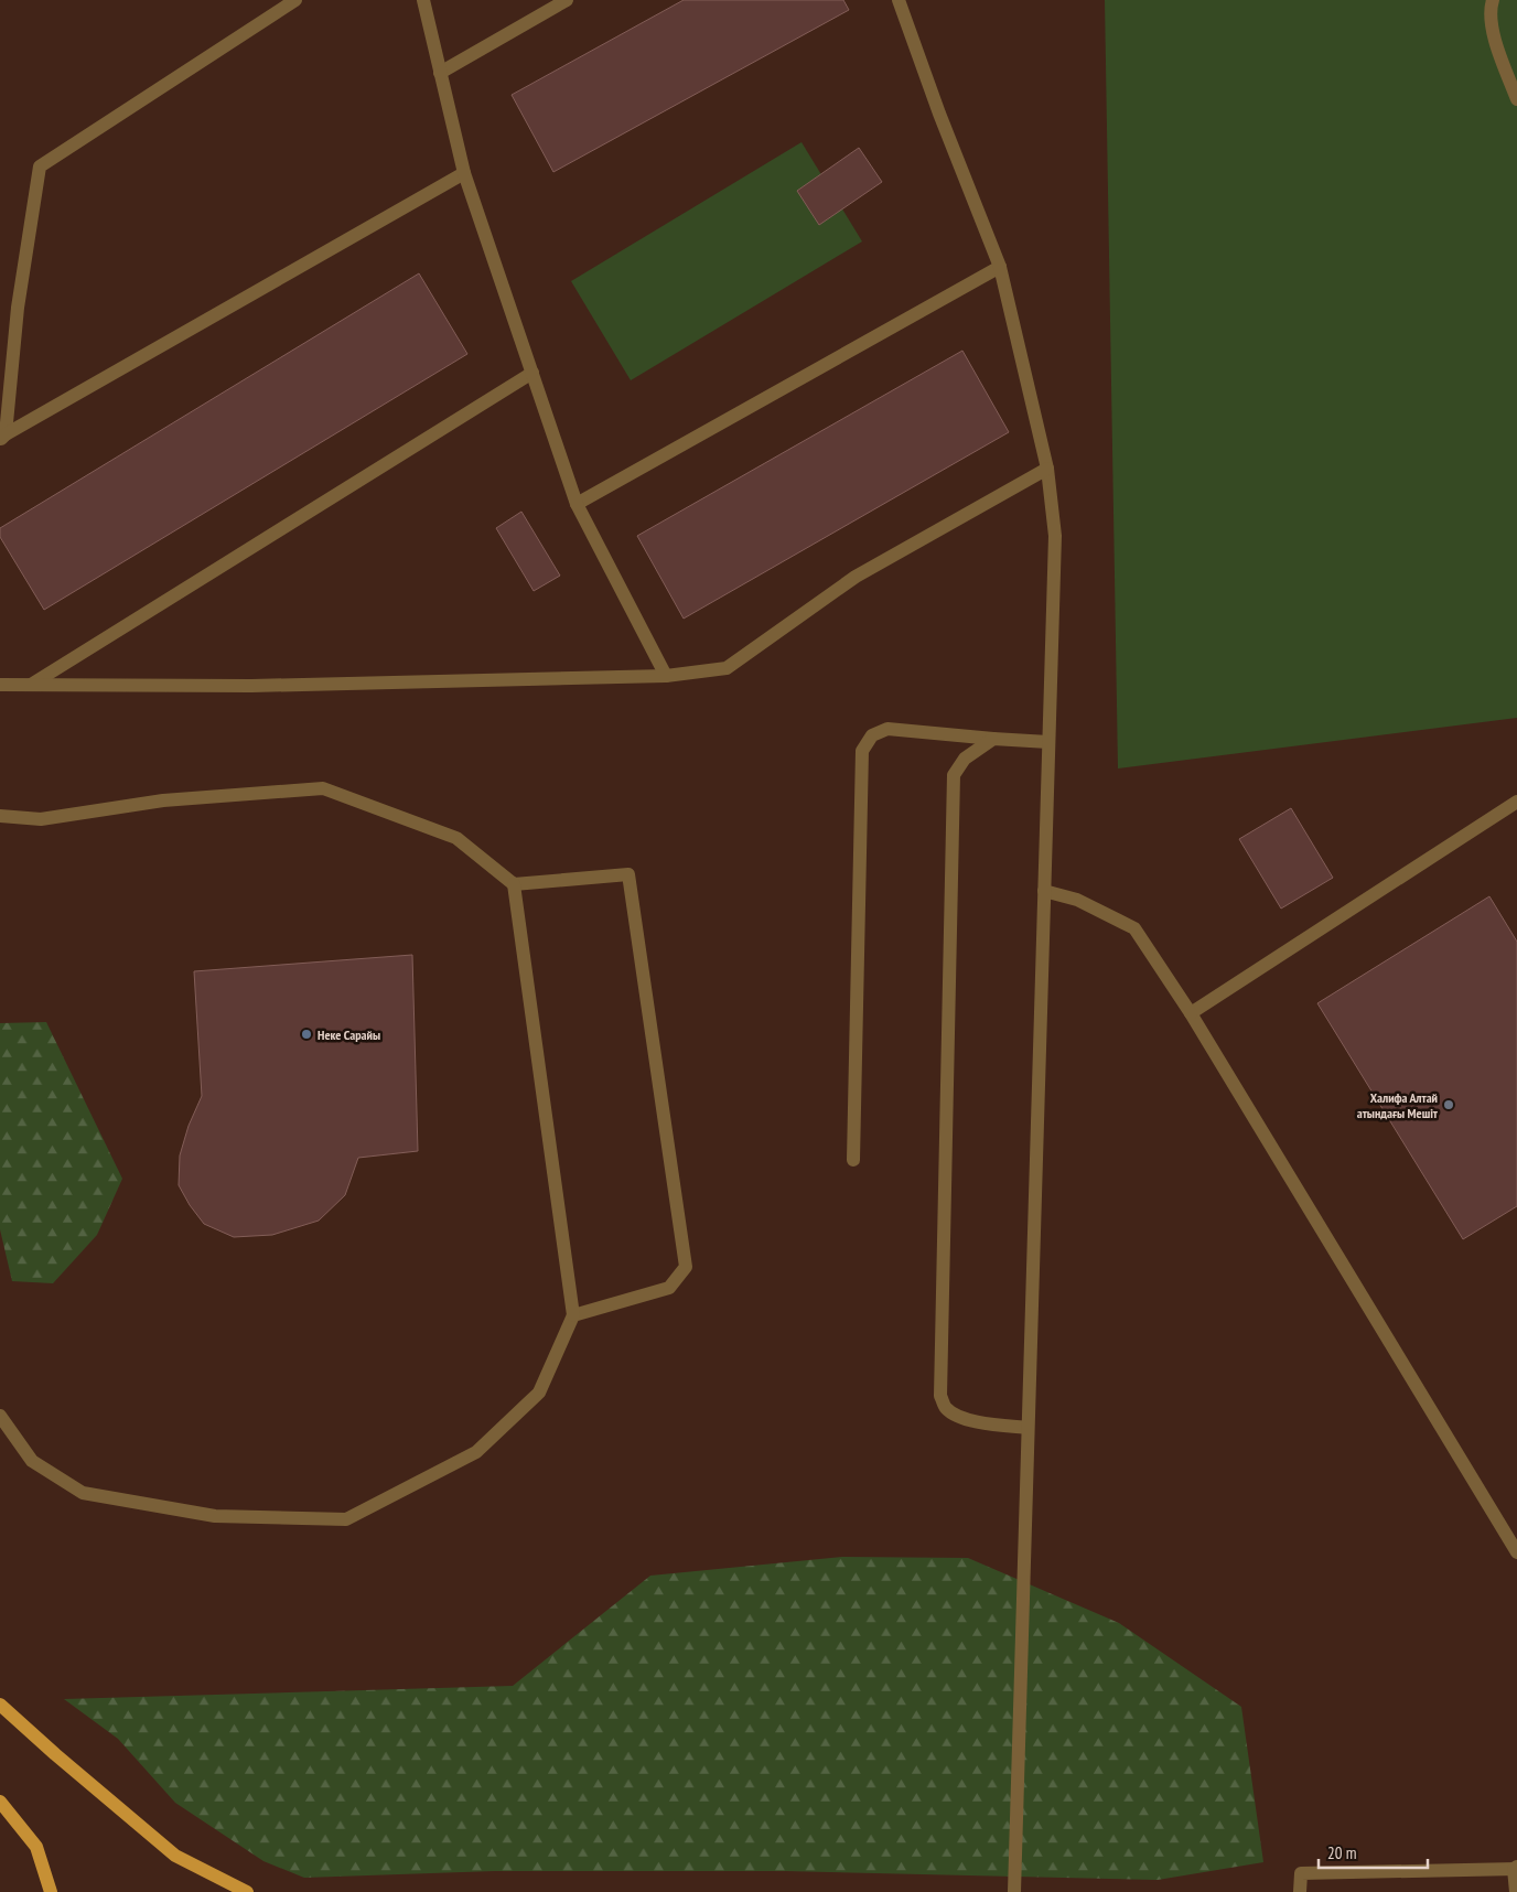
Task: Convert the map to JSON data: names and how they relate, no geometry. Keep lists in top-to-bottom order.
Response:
{
  "places": ["Неке Сарайы", "Халифа Алтай атындағы Мешіт"],
  "scale_bar": "20 m"
}
